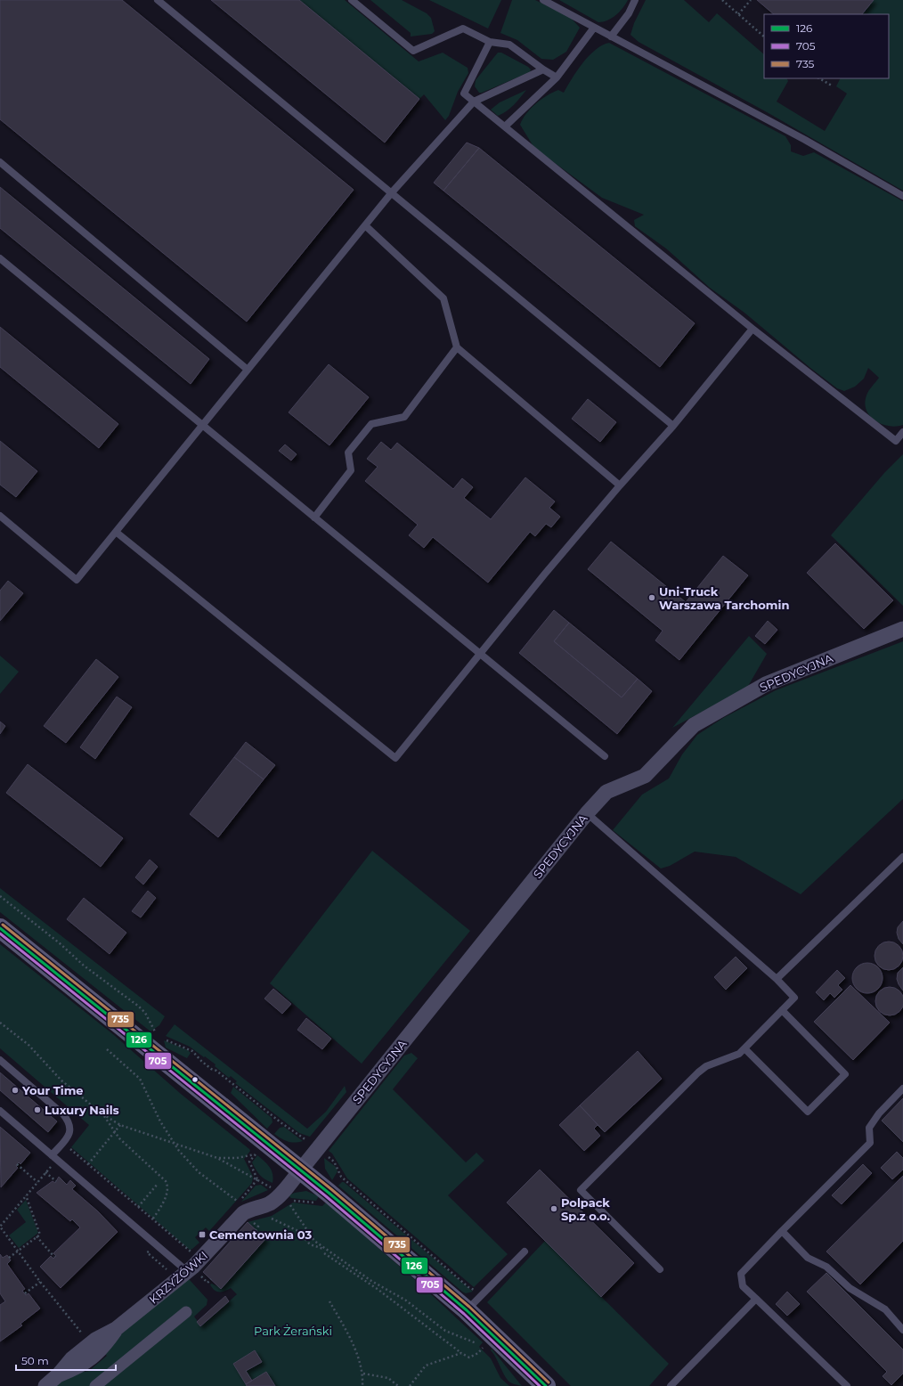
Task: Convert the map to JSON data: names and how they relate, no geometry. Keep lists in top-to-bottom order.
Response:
{
  "streets": {
    "street": ["SPEDYCYJNA", "KRZYŻÓWKI"]
  },
  "crossings": [
    ["SPEDYCYJNA", "KRZYŻÓWKI"]
  ],
  "parks": ["Park Żerański"],
  "places": {
    "other": [
      "Uni-Truck Warszawa Tarchomin",
      "Your Time",
      "Luxury Nails",
      "Polpack Sp.z o.o."
    ],
    "transit": ["Cementownia 03"]
  },
  "lines": ["transit line 735", "transit line 126", "transit line 705"],
  "legend": ["126", "705", "735"],
  "scale_bar": "50 m"
}
